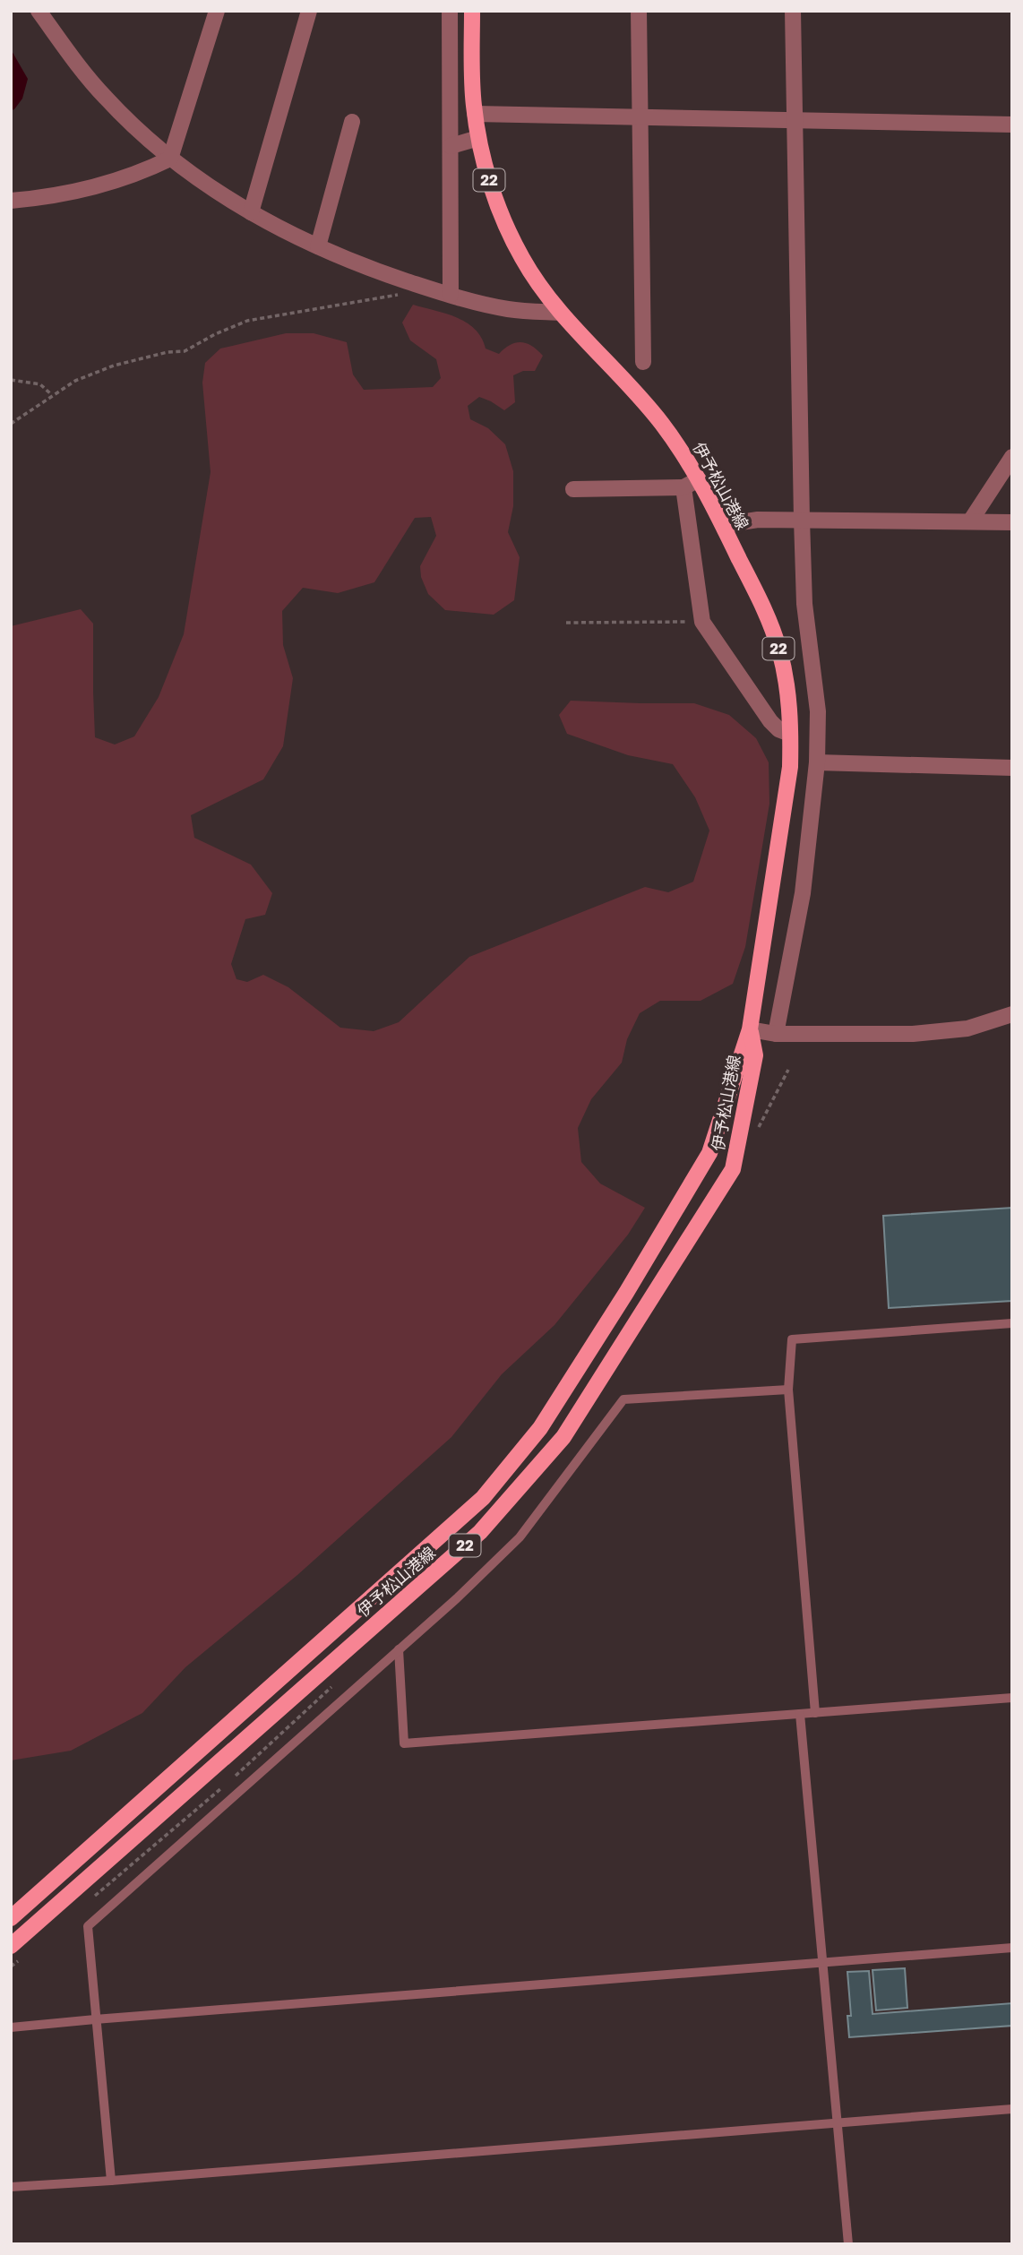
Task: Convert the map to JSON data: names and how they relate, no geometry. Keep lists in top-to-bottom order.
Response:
{
  "streets": {
    "main road": ["22", "伊予松山港線"]
  }
}
